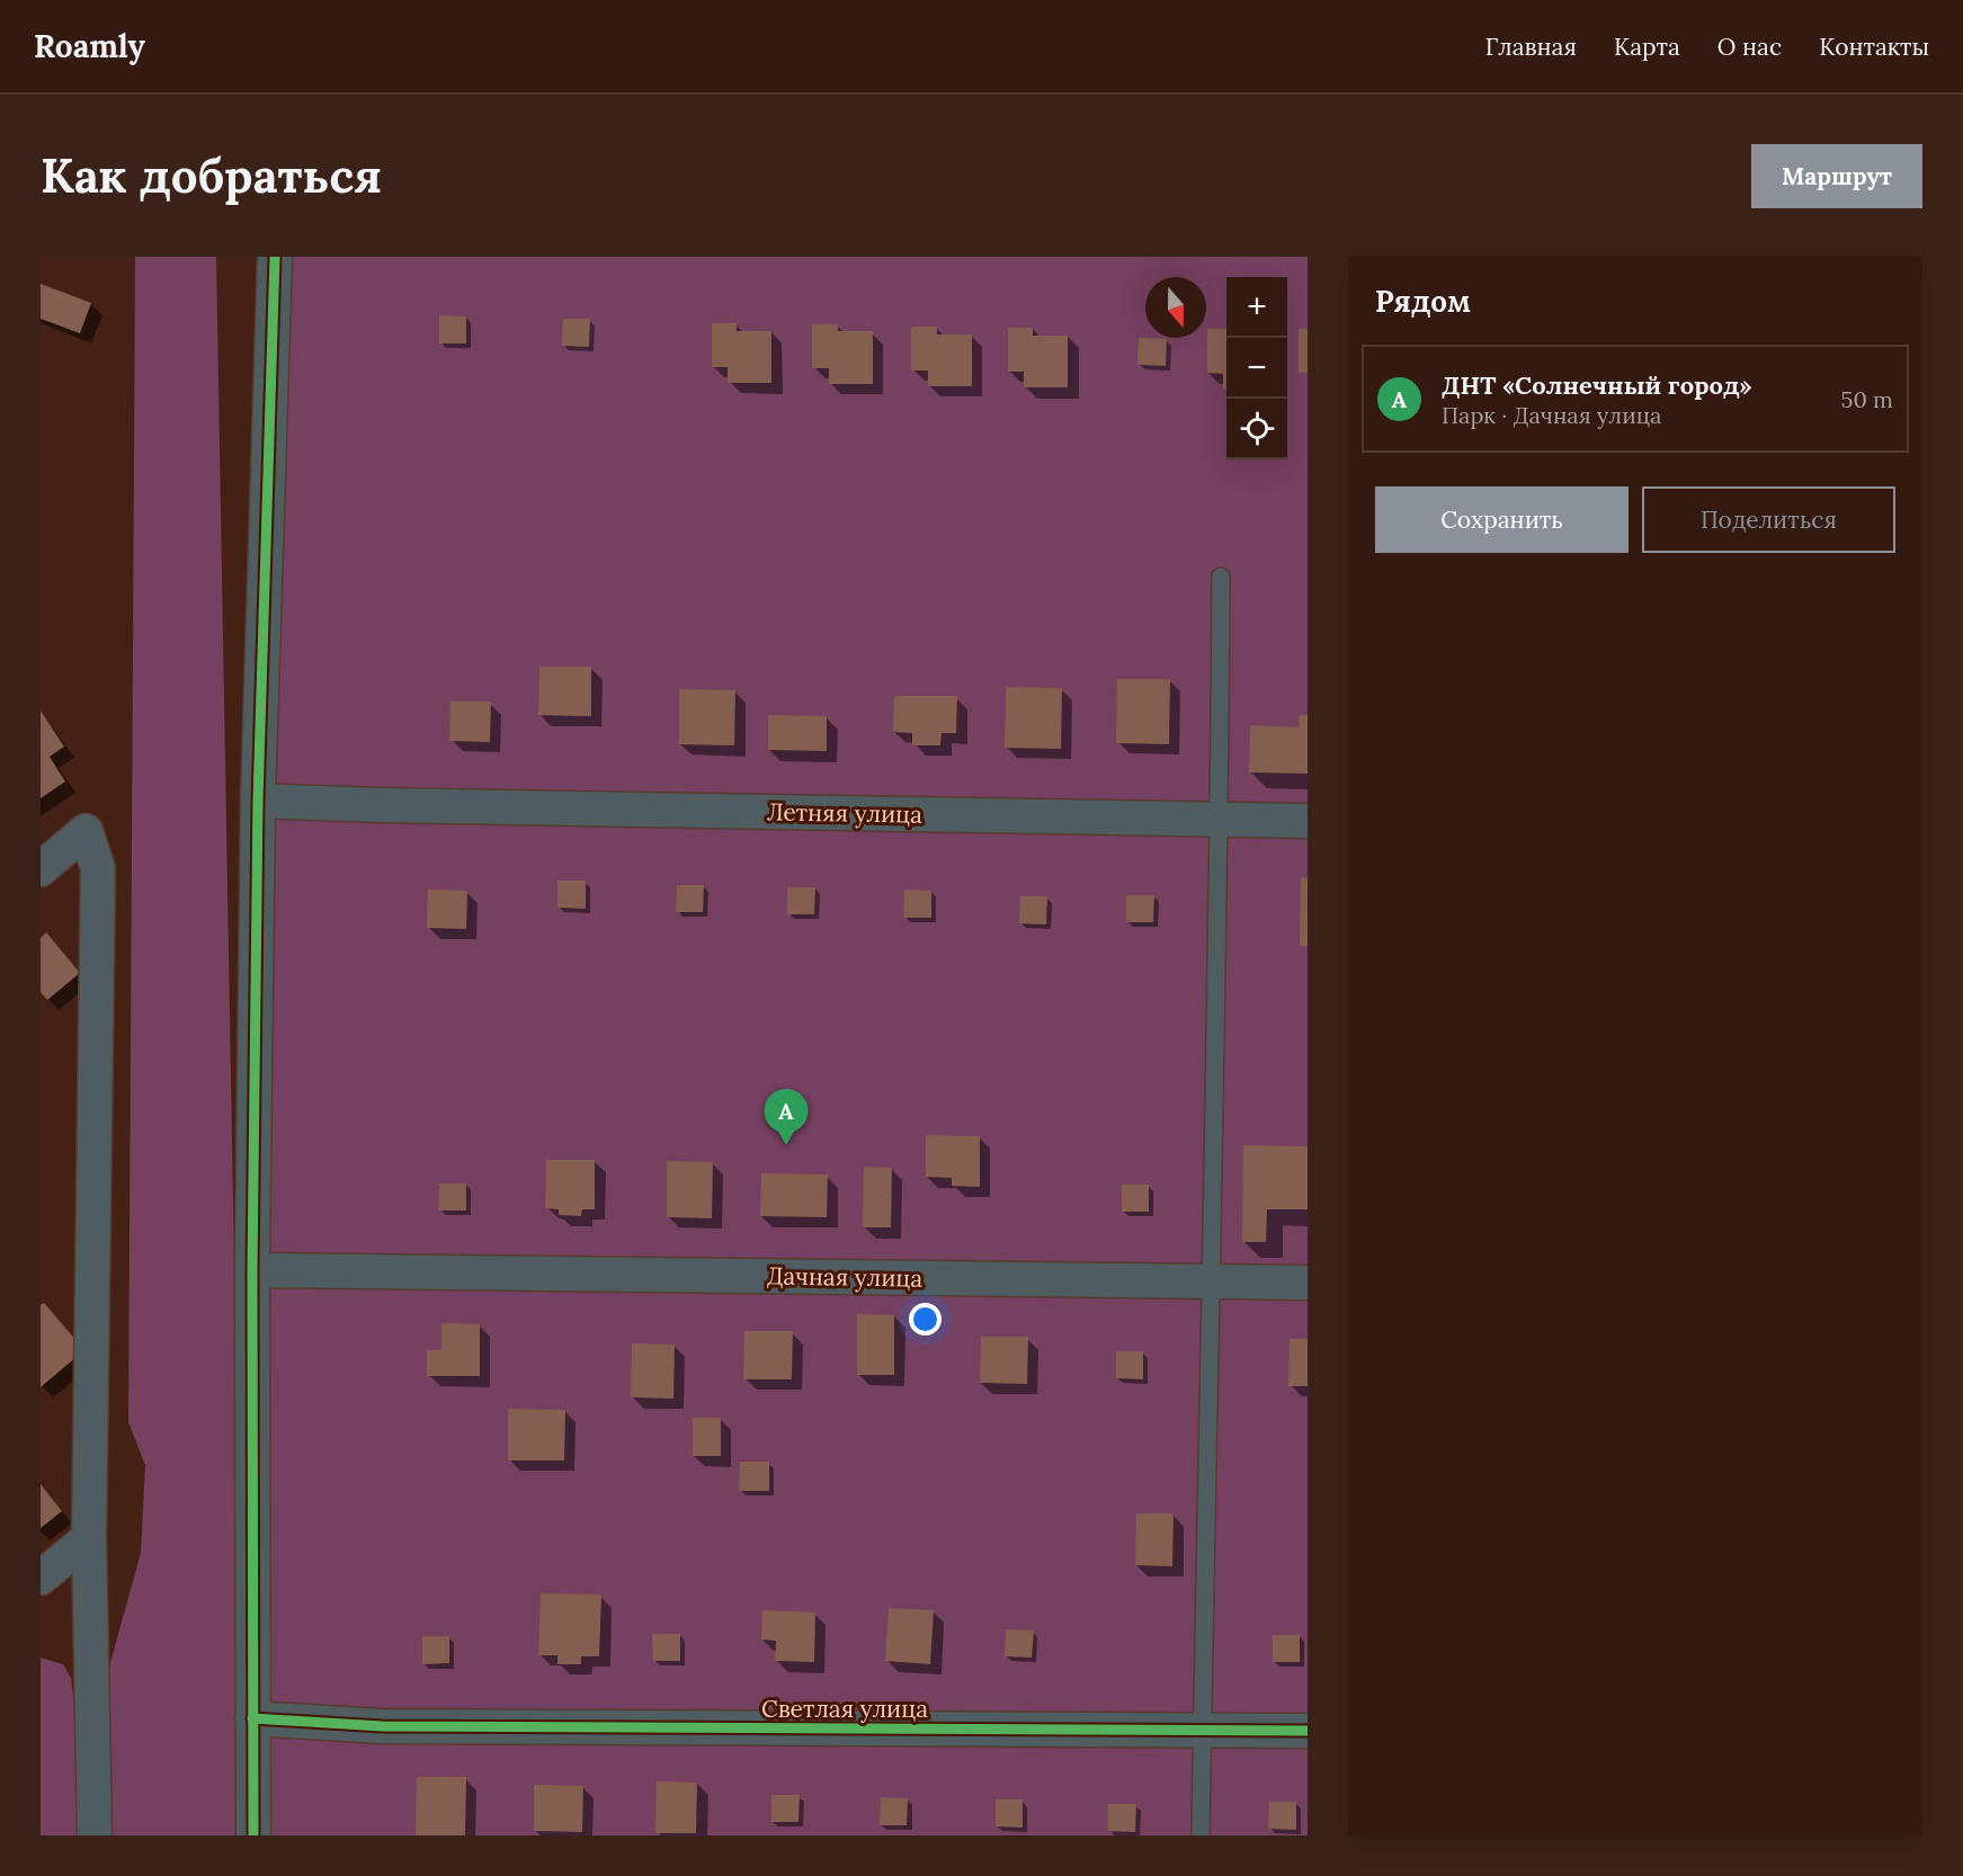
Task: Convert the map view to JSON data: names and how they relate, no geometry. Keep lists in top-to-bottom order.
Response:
{
  "streets": {
    "street": ["Летняя улица", "Дачная улица", "Светлая улица"]
  },
  "north": "bottom",
  "page": {
    "header": "Roamly",
    "nav": [
      "Главная",
      "Карта",
      "О нас",
      "Контакты"
    ],
    "buttons": [
      "Маршрут",
      ["Сохранить", "Поделиться"]
    ],
    "title": "Как добраться",
    "heading": "Рядом",
    "map_buttons": ["+", "−"],
    "list": [
      {
        "mark": "A",
        "name": "ДНТ «Солнечный город»",
        "note": "Парк · Дачная улица",
        "value": "50 m"
      }
    ],
    "pins": "A"
  }
}
